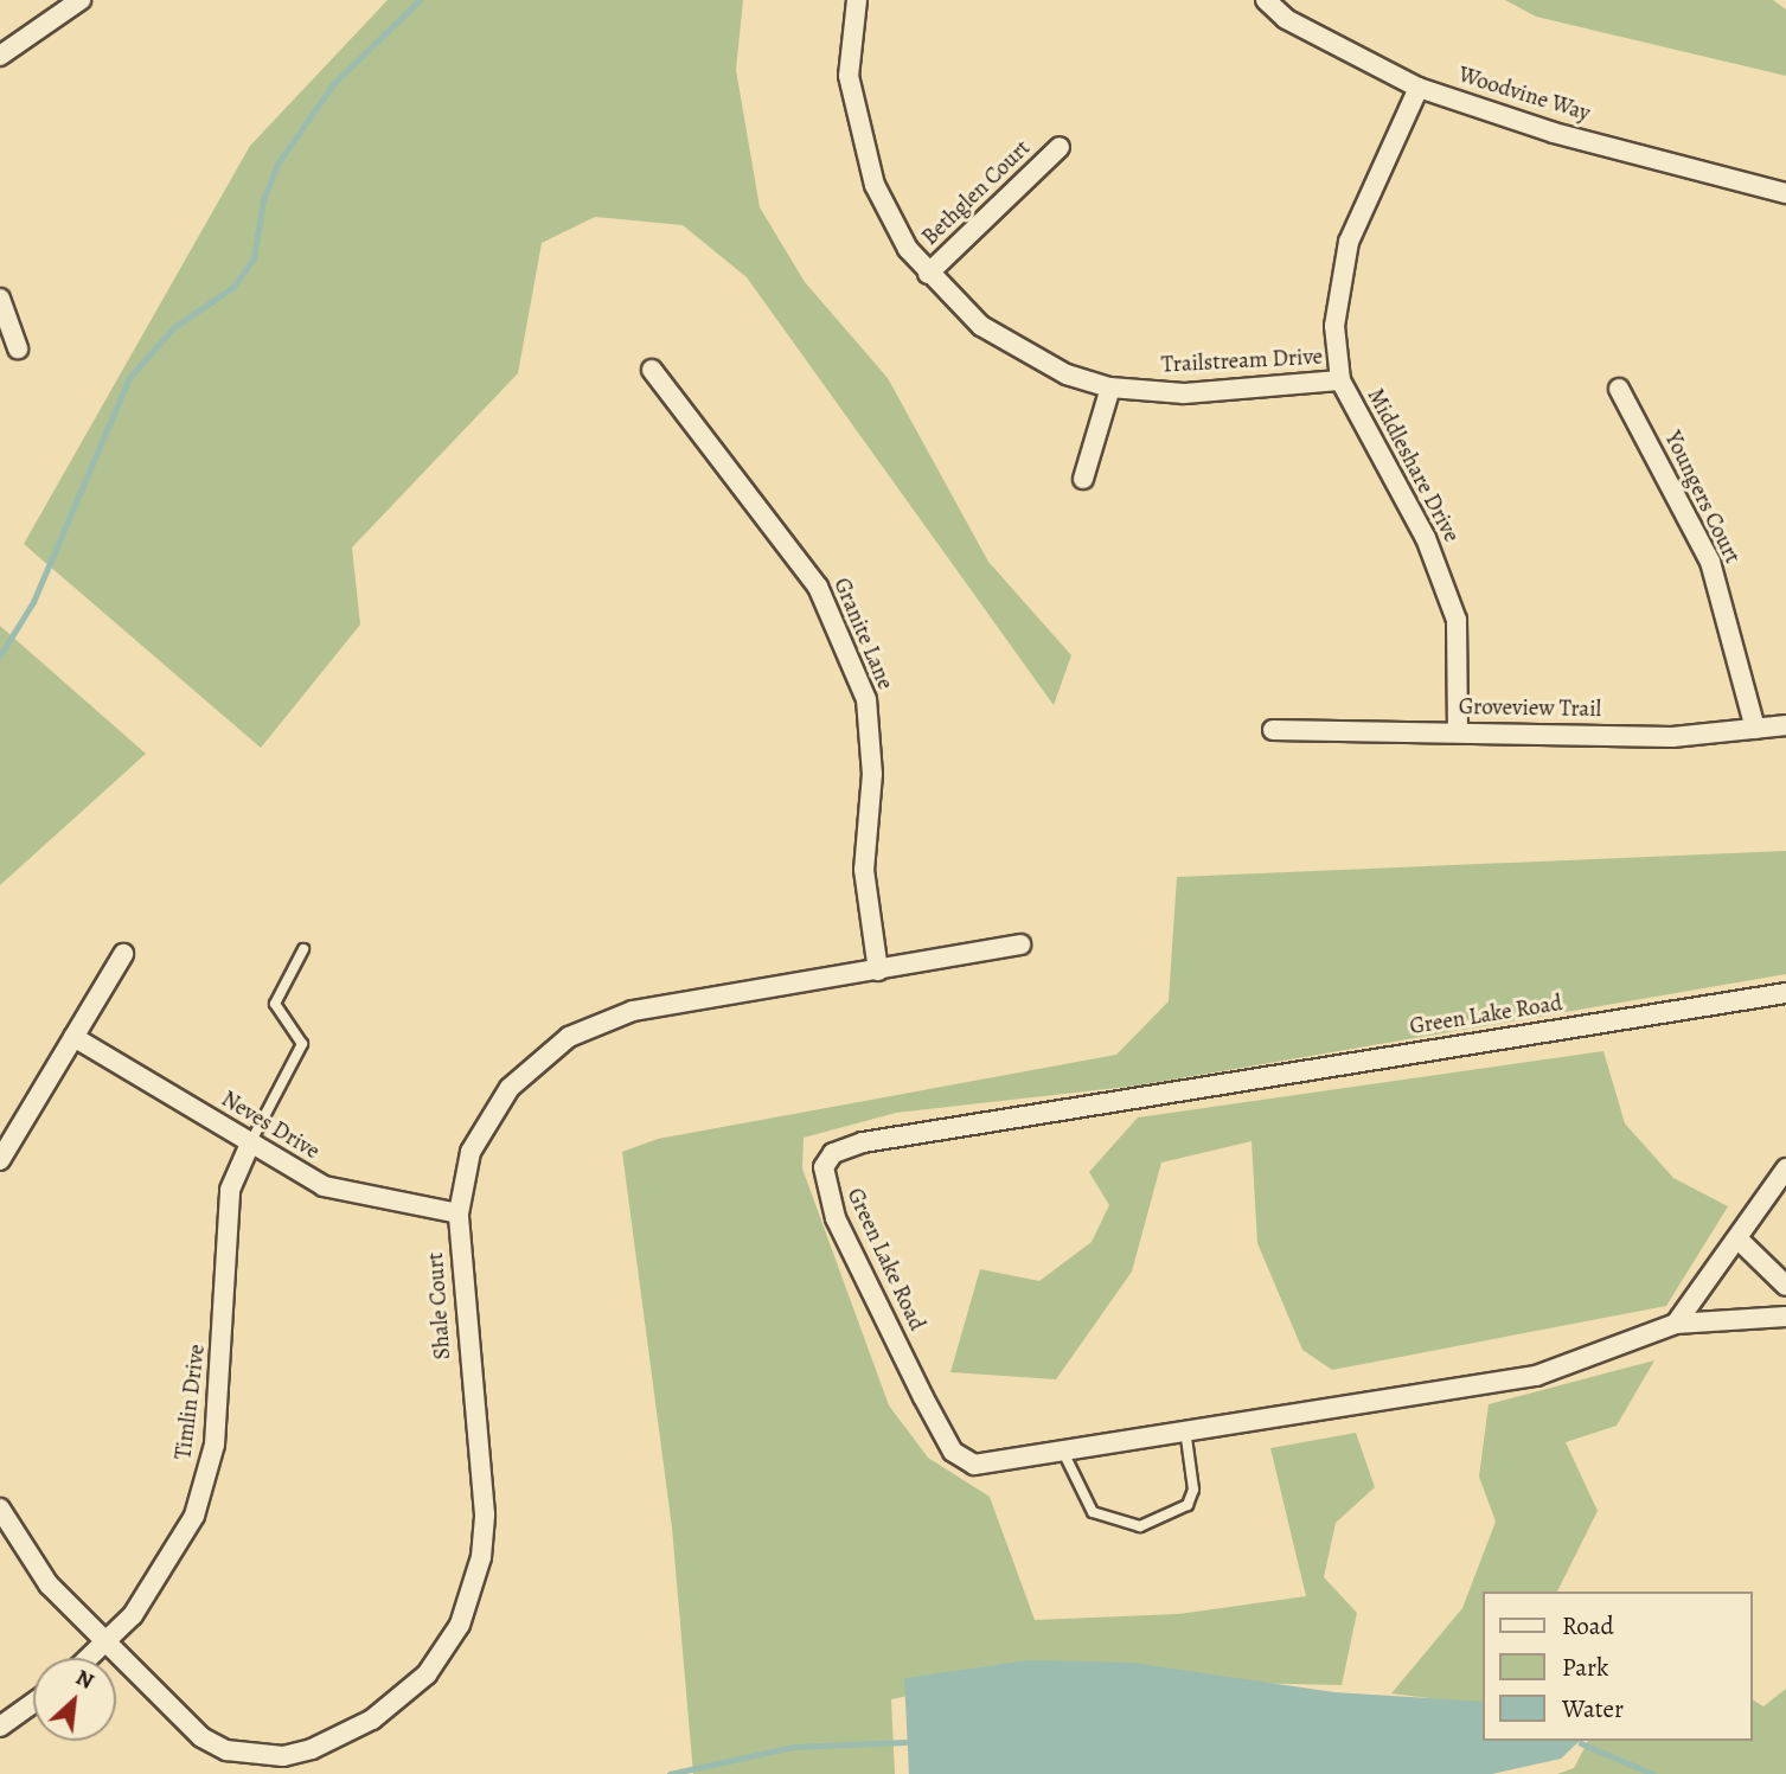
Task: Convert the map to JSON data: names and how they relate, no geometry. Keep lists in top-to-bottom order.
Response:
{
  "streets": {
    "street": [
      "Woodvine Way",
      "Bethglen Court",
      "Trailstream Drive",
      "Middleshare Drive",
      "Youngers Court",
      "Granite Lane",
      "Groveview Trail",
      "Green Lake Road",
      "Neves Drive",
      "Shale Court",
      "Timlin Drive"
    ]
  },
  "crossings": [
    ["Woodvine Way", "Middleshare Drive"],
    ["Bethglen Court", "Trailstream Drive"],
    ["Trailstream Drive", "Middleshare Drive"],
    ["Middleshare Drive", "Groveview Trail"],
    ["Youngers Court", "Groveview Trail"],
    ["Granite Lane", "Shale Court"],
    ["Neves Drive", "Shale Court"],
    ["Neves Drive", "Timlin Drive"],
    ["Shale Court", "Timlin Drive"]
  ],
  "legend": ["Road", "Park", "Water"],
  "north": "top right"
}
